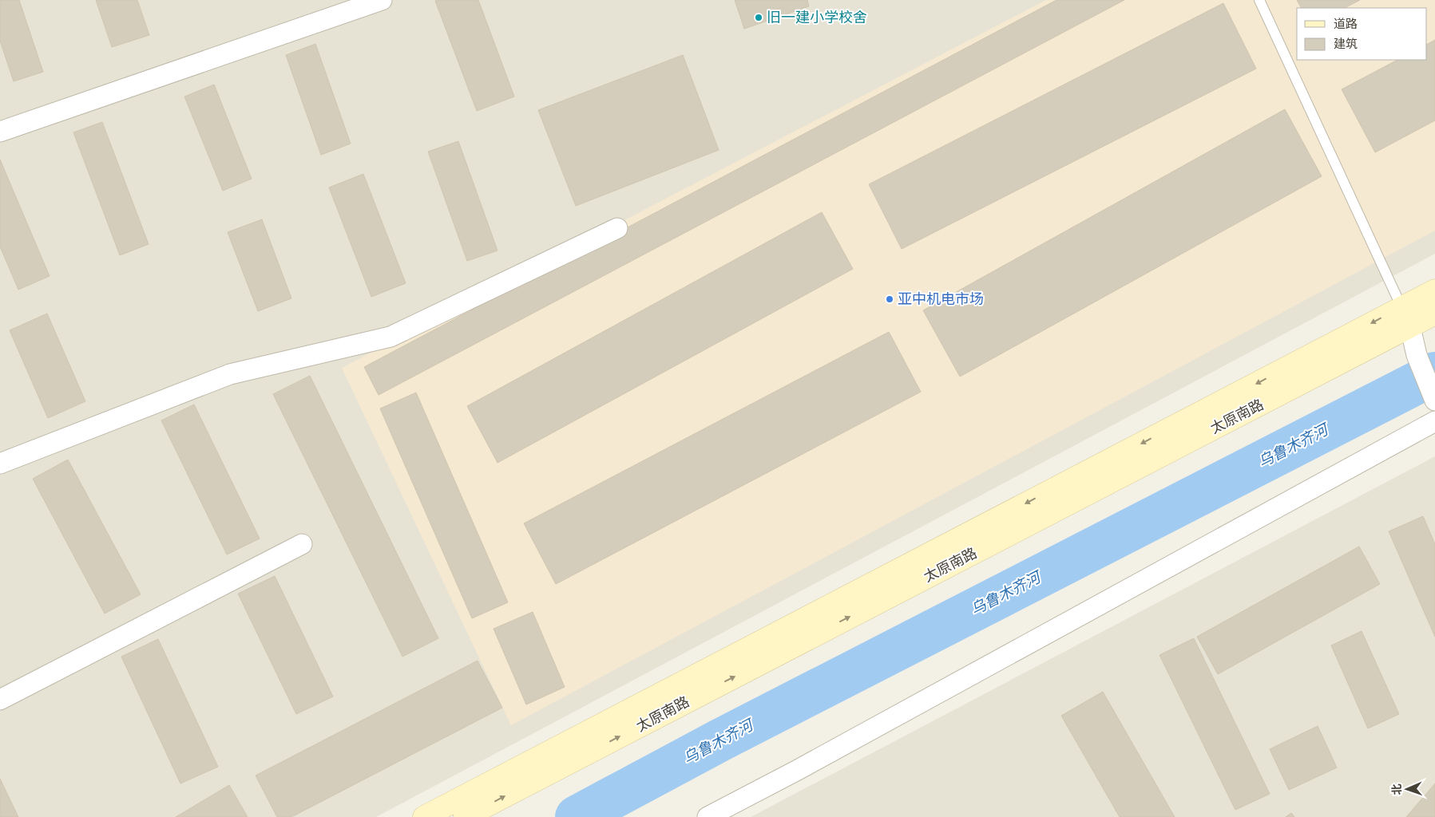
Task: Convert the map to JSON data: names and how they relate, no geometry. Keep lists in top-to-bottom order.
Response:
{
  "streets": {
    "main road": ["太原南路"]
  },
  "water": ["乌鲁木齐河"],
  "places": ["旧一建小学校舍", "亚中机电市场"],
  "legend": ["道路", "建筑"],
  "north": "left"
}
